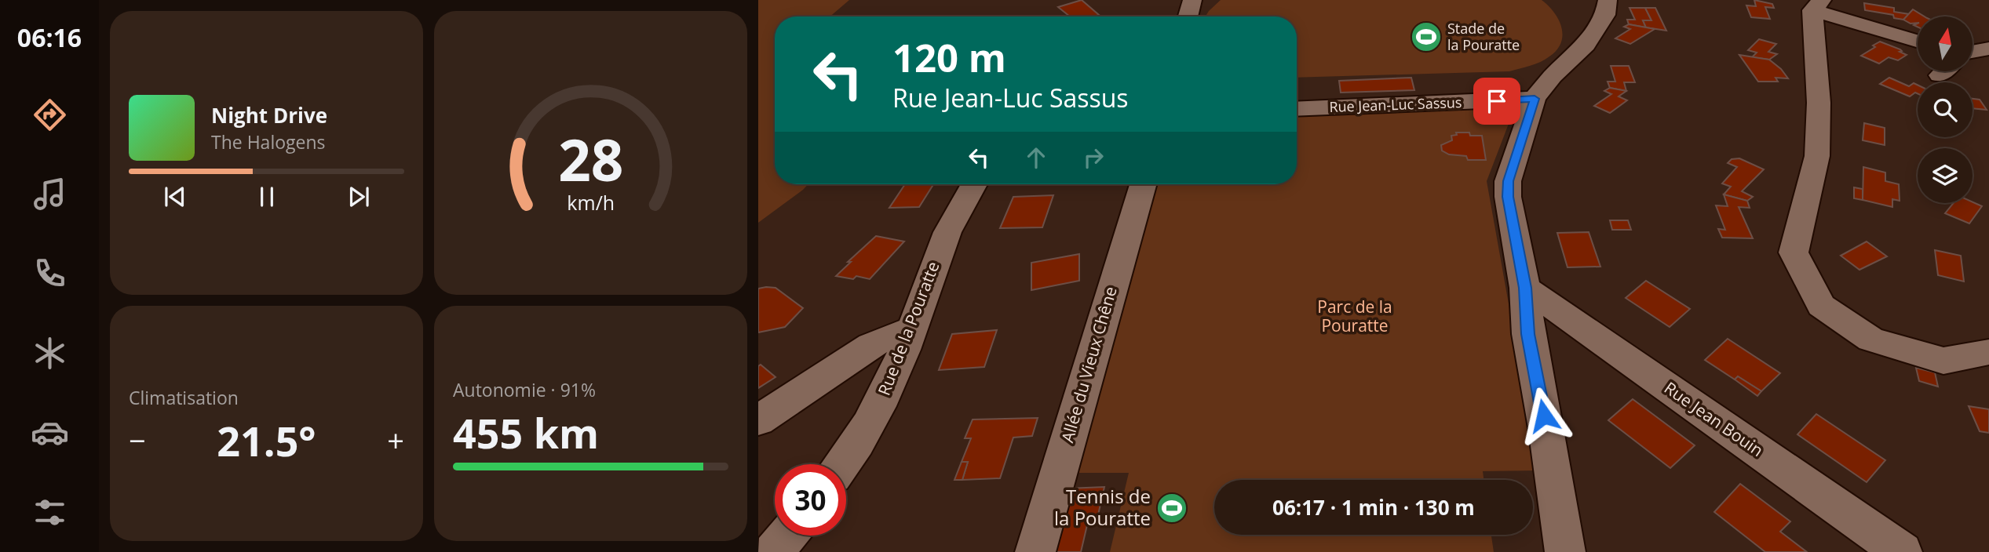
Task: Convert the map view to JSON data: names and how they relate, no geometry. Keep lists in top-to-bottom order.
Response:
{
  "streets": {
    "street": [
      "Rue Jean-Luc Sassus",
      "Rue de la Pouratte",
      "Allée du Vieux Chêne",
      "Rue Jean Bouin"
    ]
  },
  "parks": ["Parc de la Pouratte"],
  "places": {
    "sports": ["Stade de la Pouratte", "Tennis de la Pouratte"]
  },
  "north": "top",
  "page": {
    "tabs": "06:16",
    "turn": ["120 m", "Rue Jean-Luc Sassus"],
    "song": ["Night Drive", "The Halogens"],
    "tile": [
      "Climatisation",
      ["Autonomie · 91%", "455 km"]
    ],
    "heat": ["−", "21.5°", "+"],
    "limit": "30",
    "trip": "06:17 · 1 min · 130 m",
    "gauge": ["28", "km/h"]
  }
}
